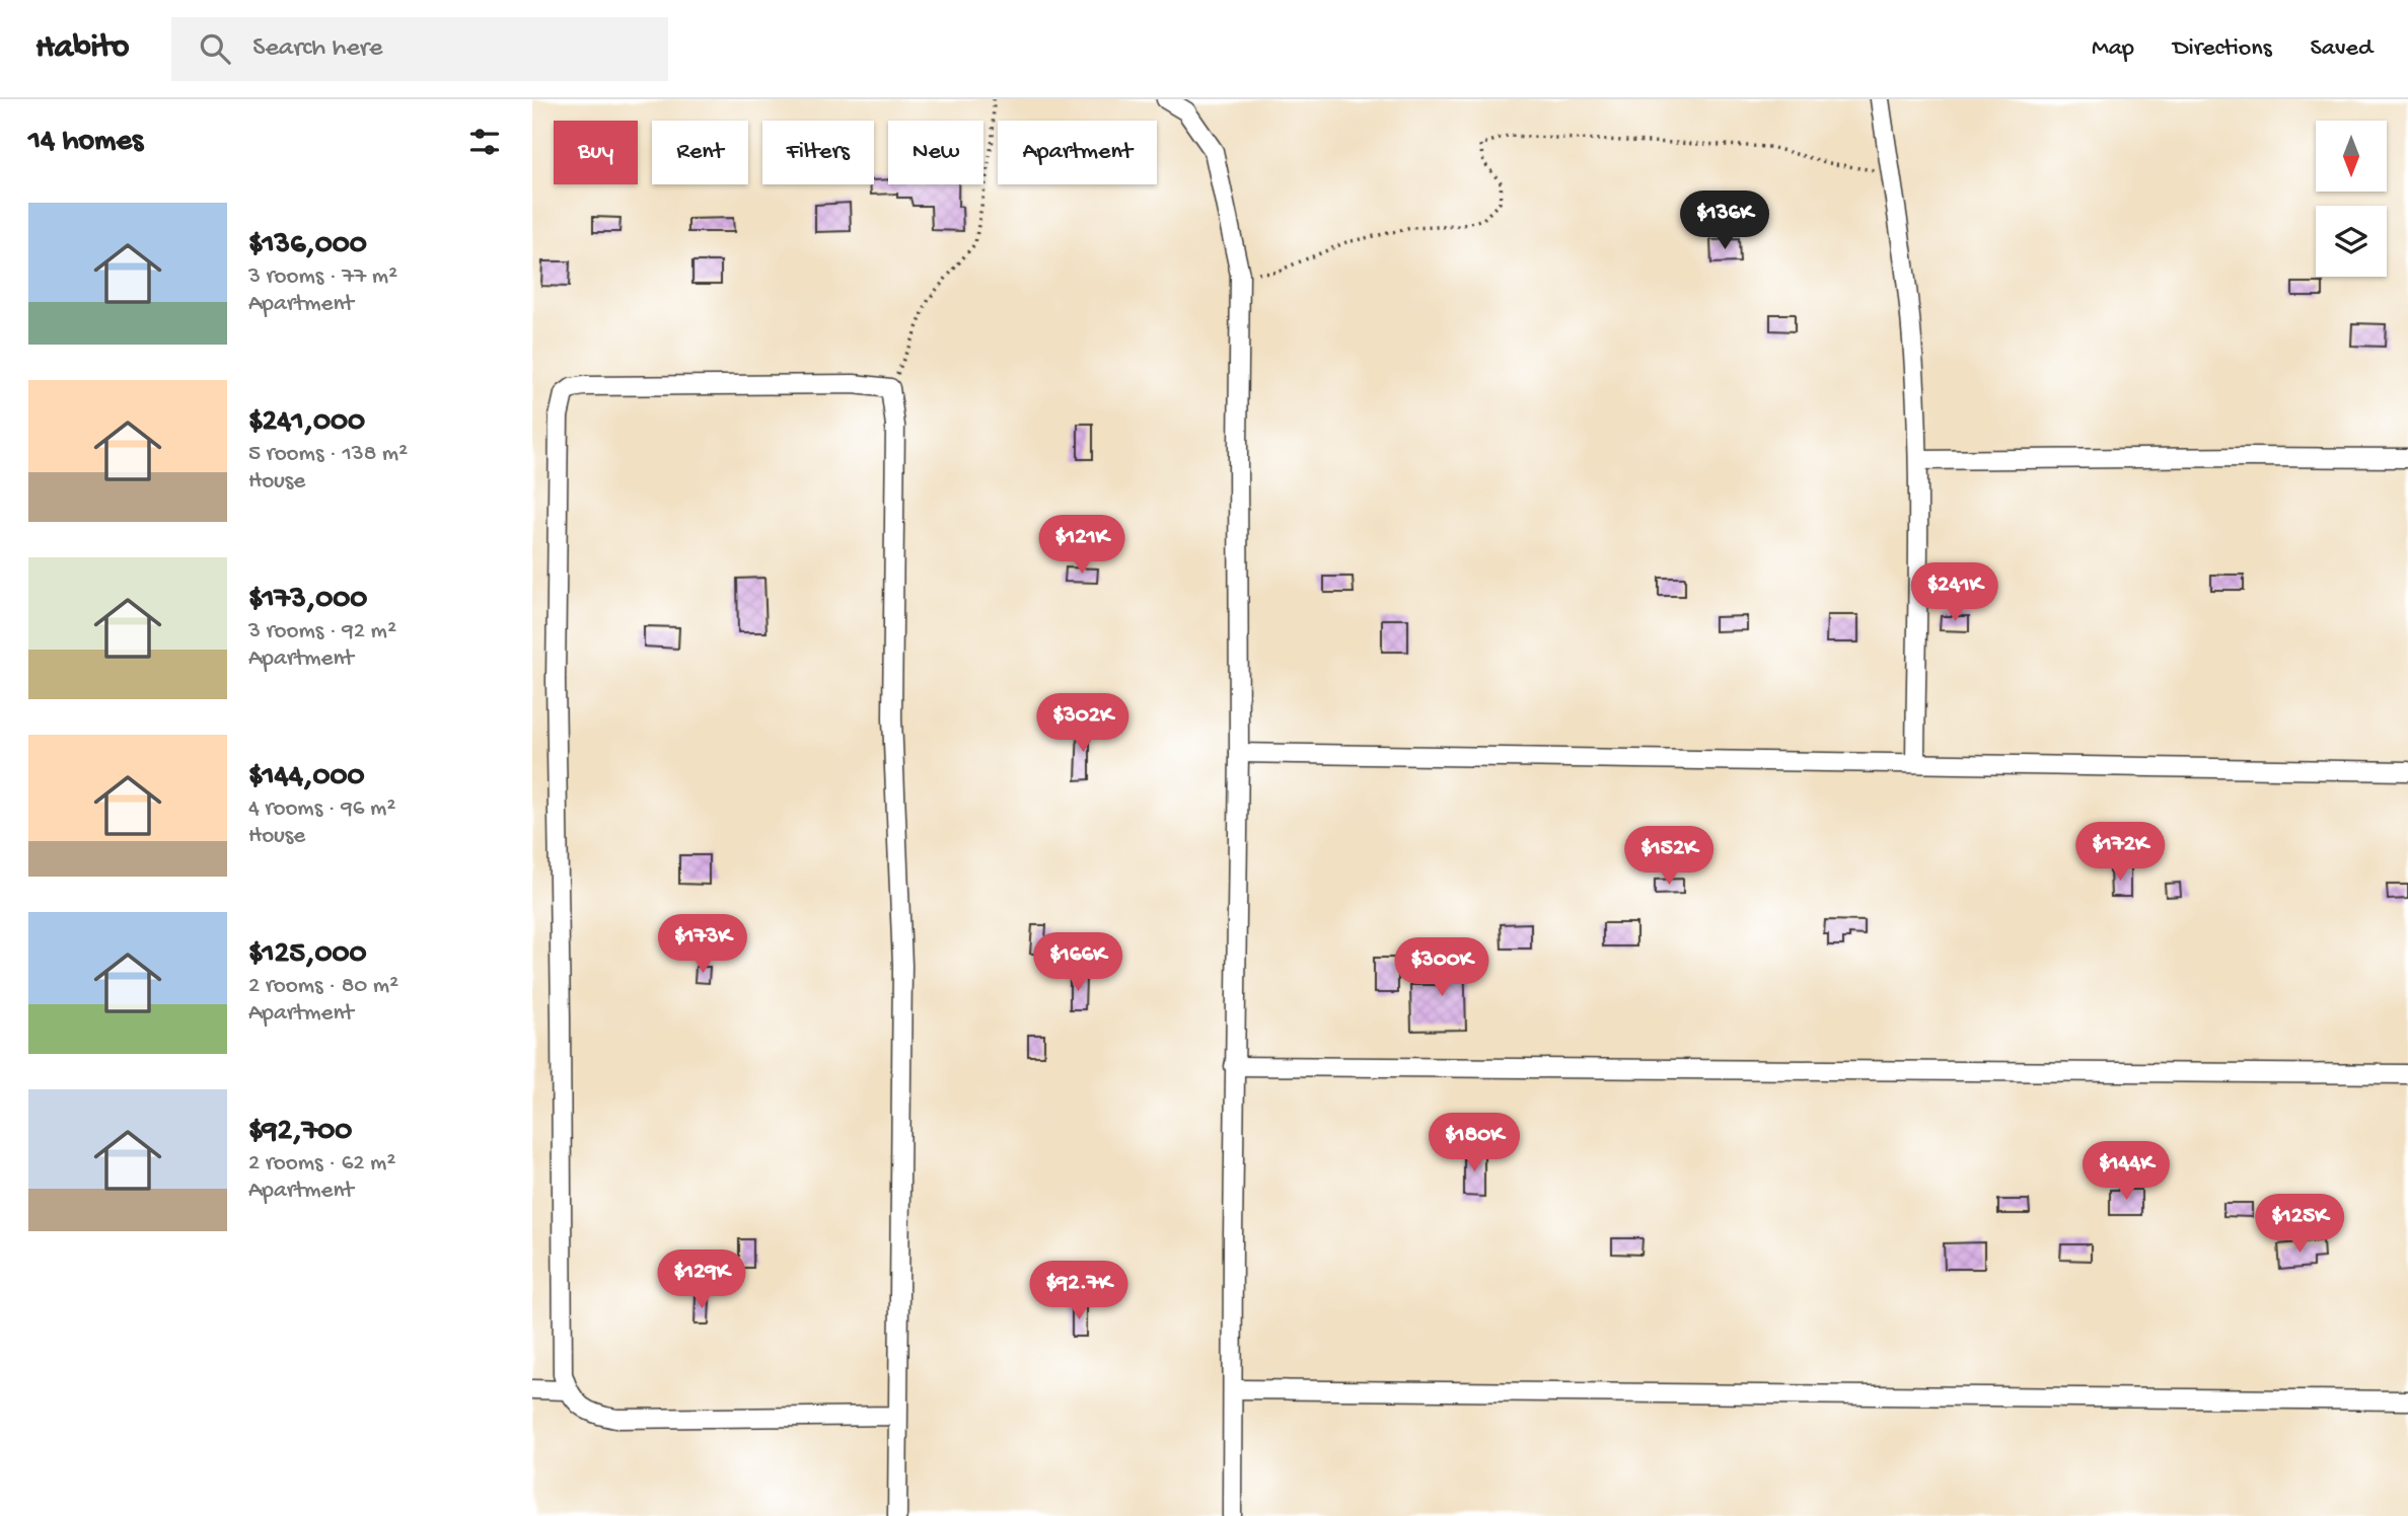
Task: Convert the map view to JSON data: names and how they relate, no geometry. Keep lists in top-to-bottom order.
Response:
{
  "north": "bottom",
  "page": {
    "header": "Habito",
    "search": "Search here",
    "nav": ["Map", "Directions", "Saved"],
    "heading": "14 homes",
    "chip": [
      "Buy",
      "Rent",
      "Filters",
      "New",
      "Apartment"
    ],
    "list": [
      {
        "name": "$136,000",
        "note": "3 rooms · 77 m² · Apartment"
      },
      {
        "name": "$241,000",
        "note": "5 rooms · 138 m² · House"
      },
      {
        "name": "$173,000",
        "note": "3 rooms · 92 m² · Apartment"
      },
      {
        "name": "$144,000",
        "note": "4 rooms · 96 m² · House"
      },
      {
        "name": "$125,000",
        "note": "2 rooms · 80 m² · Apartment"
      },
      {
        "name": "$92,700",
        "note": "2 rooms · 62 m² · Apartment"
      }
    ],
    "price": [
      "$136K",
      "$121K",
      "$241K",
      "$302K",
      "$172K",
      "$152K",
      "$173K",
      "$166K",
      "$300K",
      "$180K",
      "$144K",
      "$125K",
      "$129K",
      "$92.7K"
    ]
  }
}
